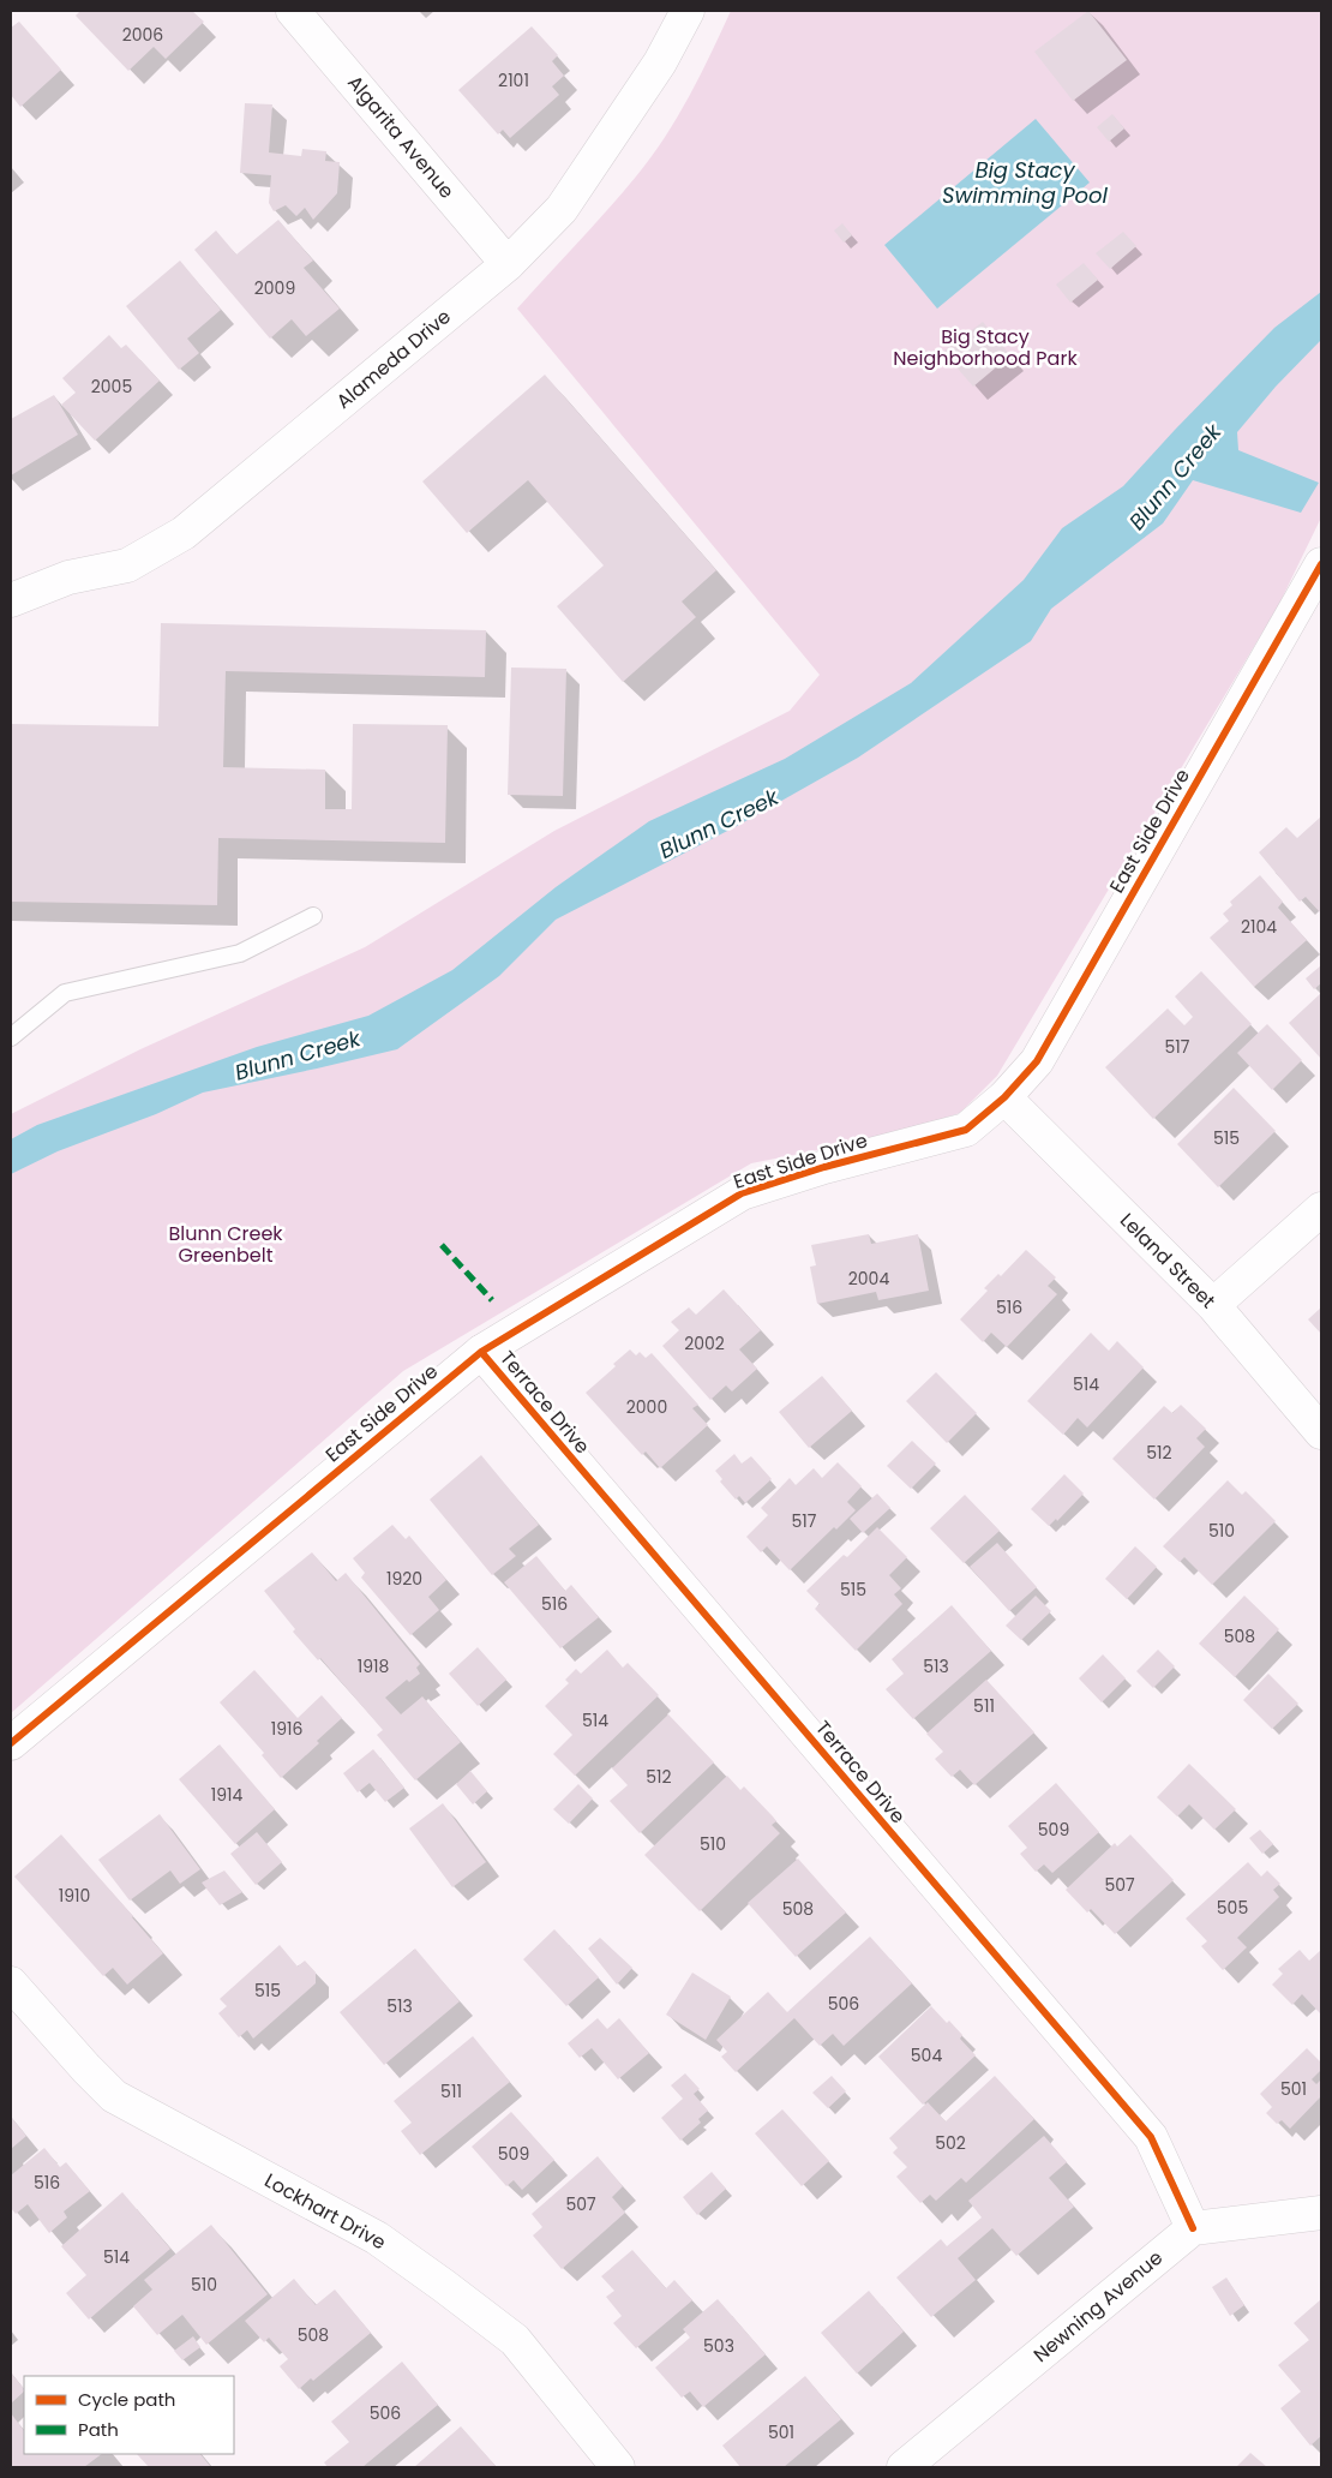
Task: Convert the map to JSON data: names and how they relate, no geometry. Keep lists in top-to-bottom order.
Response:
{
  "streets": {
    "street": [
      "Algarita Avenue",
      "Alameda Drive",
      "East Side Drive",
      "Leland Street",
      "Terrace Drive",
      "Lockhart Drive",
      "Newning Avenue"
    ]
  },
  "crossings": [
    ["Algarita Avenue", "Alameda Drive"],
    ["East Side Drive", "Leland Street"],
    ["East Side Drive", "Terrace Drive"],
    ["Terrace Drive", "Newning Avenue"]
  ],
  "water": ["Big Stacy Swimming Pool", "Blunn Creek"],
  "parks": ["Big Stacy Neighborhood Park", "Blunn Creek Greenbelt"],
  "house_numbers": [
    "2006",
    "2101",
    "2009",
    "2005",
    "2104",
    "517",
    "515",
    "2004",
    "516",
    "2002",
    "514",
    "2000",
    "512",
    "517",
    "510",
    "1920",
    "515",
    "516",
    "508",
    "1918",
    "513",
    "511",
    "514",
    "1916",
    "512",
    "1914",
    "509",
    "510",
    "507",
    "1910",
    "505",
    "508",
    "515",
    "506",
    "513",
    "504",
    "501",
    "511",
    "502",
    "509",
    "516",
    "507",
    "514",
    "510",
    "508",
    "503",
    "506",
    "501"
  ],
  "legend": ["Cycle path", "Path"]
}
